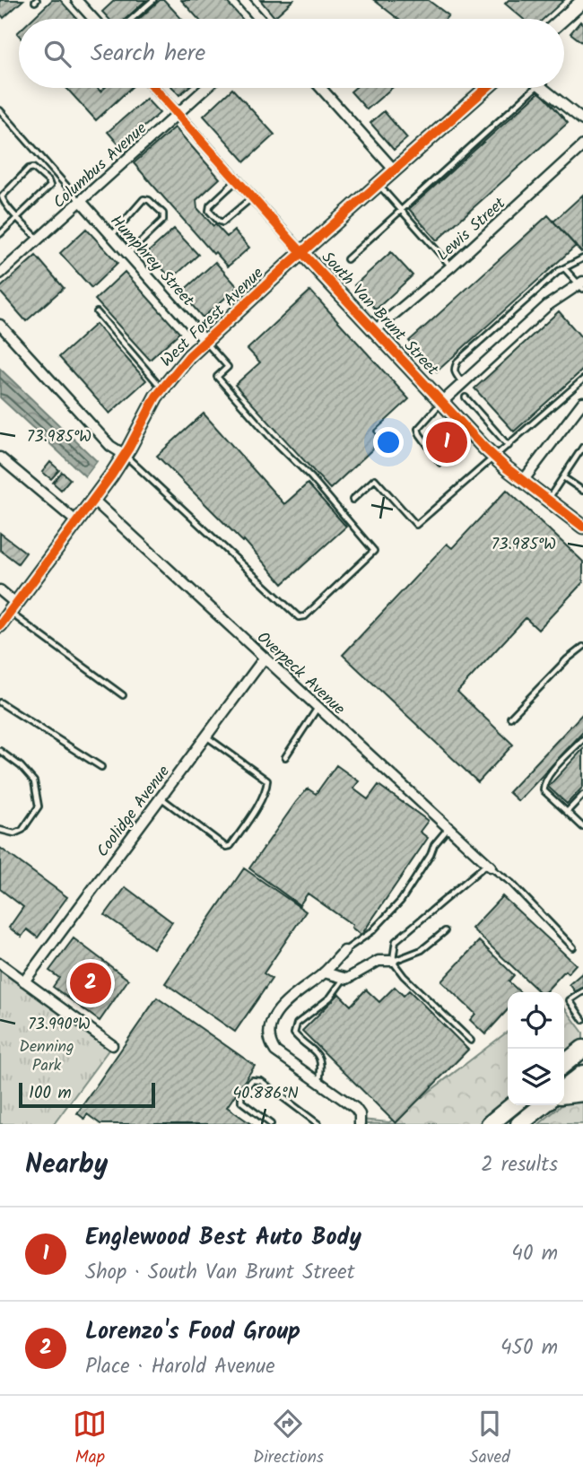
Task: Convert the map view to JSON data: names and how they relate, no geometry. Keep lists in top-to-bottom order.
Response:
{
  "streets": {
    "street": [
      "Columbus Avenue",
      "Lewis Street",
      "Humphrey Street",
      "South Van Brunt Street",
      "West Forest Avenue",
      "Overpeck Avenue",
      "Coolidge Avenue"
    ]
  },
  "crossings": [
    ["Columbus Avenue", "Humphrey Street"],
    ["Columbus Avenue", "South Van Brunt Street"],
    ["Lewis Street", "South Van Brunt Street"],
    ["Humphrey Street", "West Forest Avenue"],
    ["South Van Brunt Street", "West Forest Avenue"],
    ["West Forest Avenue", "Overpeck Avenue"],
    ["Overpeck Avenue", "Coolidge Avenue"]
  ],
  "parks": ["Denning Park"],
  "scale_bar": "100 m",
  "page": {
    "search": "Search here",
    "pins": ["1", "2"],
    "scale": "100 m",
    "heading": ["Nearby", "2 results"],
    "list": [
      {
        "mark": "1",
        "name": "Englewood Best Auto Body",
        "note": "Shop · South Van Brunt Street",
        "value": "40 m"
      },
      {
        "mark": "2",
        "name": "Lorenzo's Food Group",
        "note": "Place · Harold Avenue",
        "value": "450 m"
      }
    ],
    "nav": ["Map", "Directions", "Saved"]
  },
  "coordinates": ["73.985°W", "73.990°W", "40.886°N"]
}
